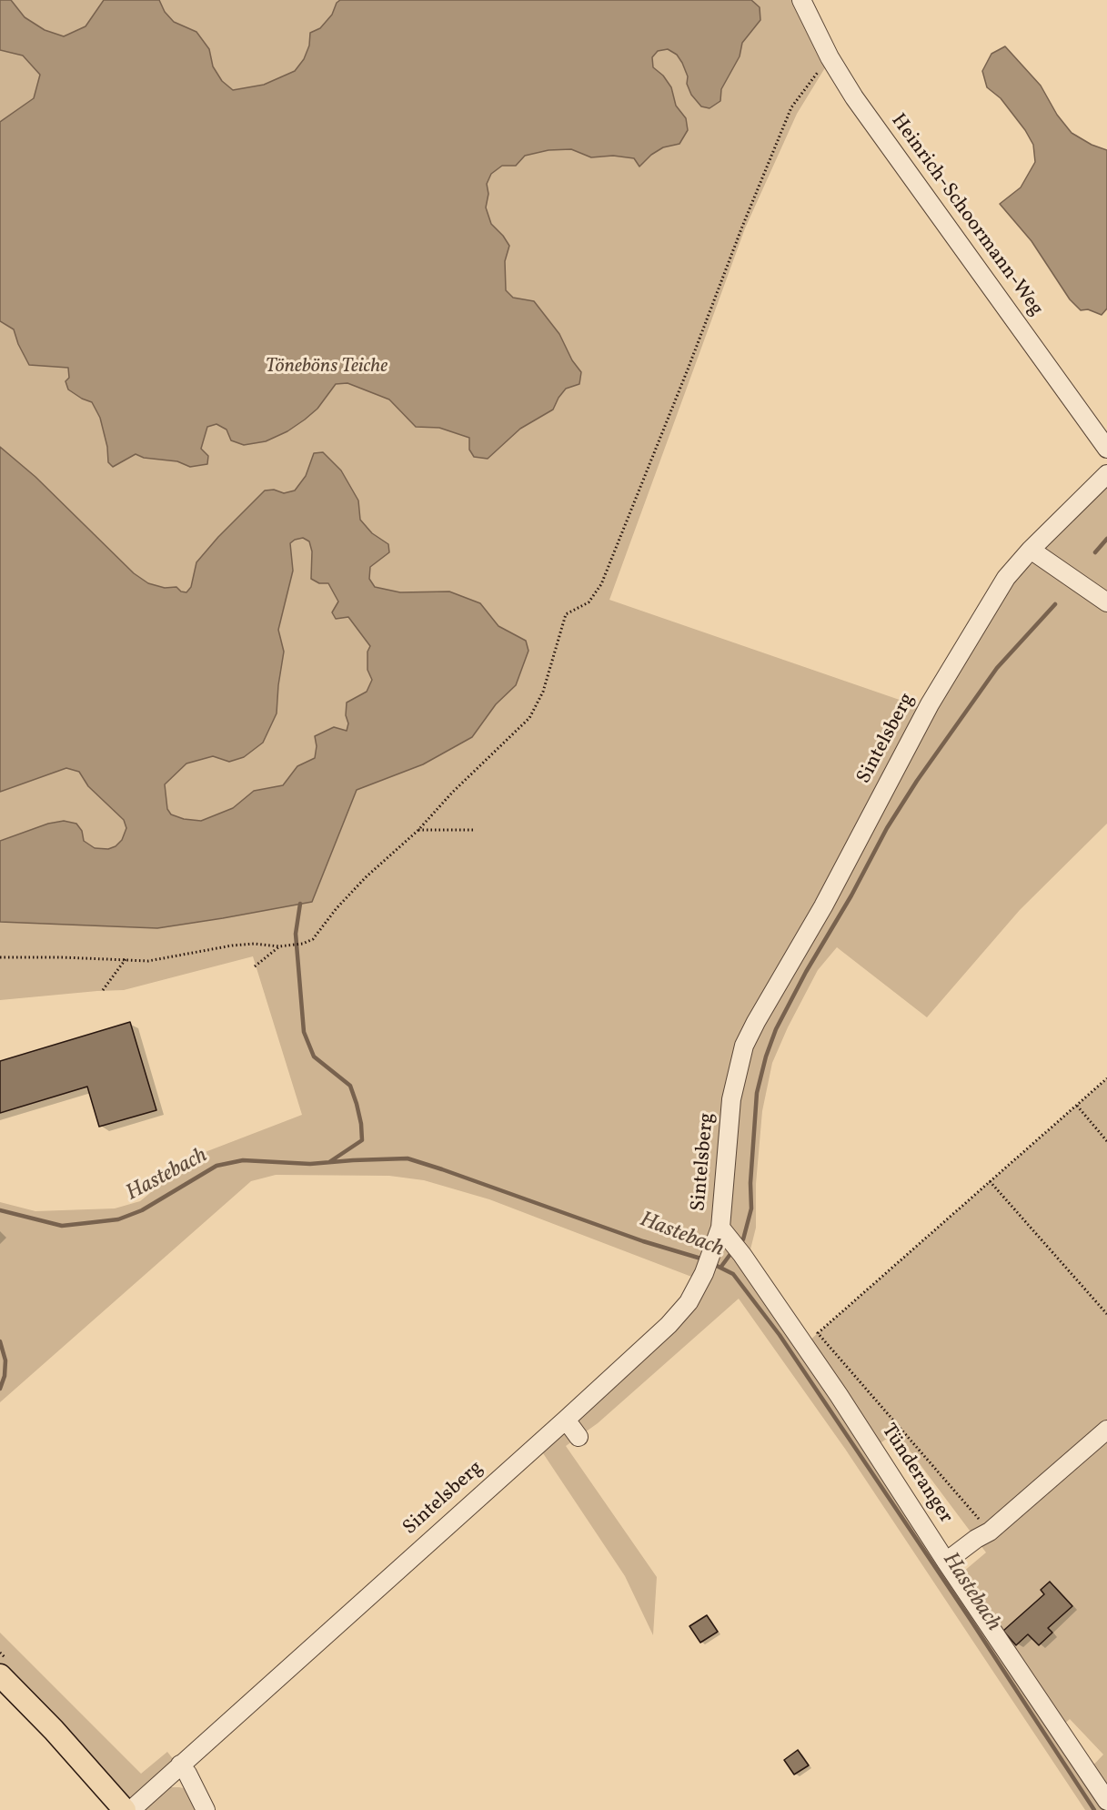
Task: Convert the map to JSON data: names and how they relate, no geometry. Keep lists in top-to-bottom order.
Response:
{
  "streets": {
    "street": ["Heinrich-Schoormann-Weg", "Sintelsberg", "Tünderanger"]
  },
  "crossings": [
    ["Sintelsberg", "Tünderanger"]
  ],
  "water": ["Hastebach"],
  "parks": ["Töneböns Teiche"]
}
